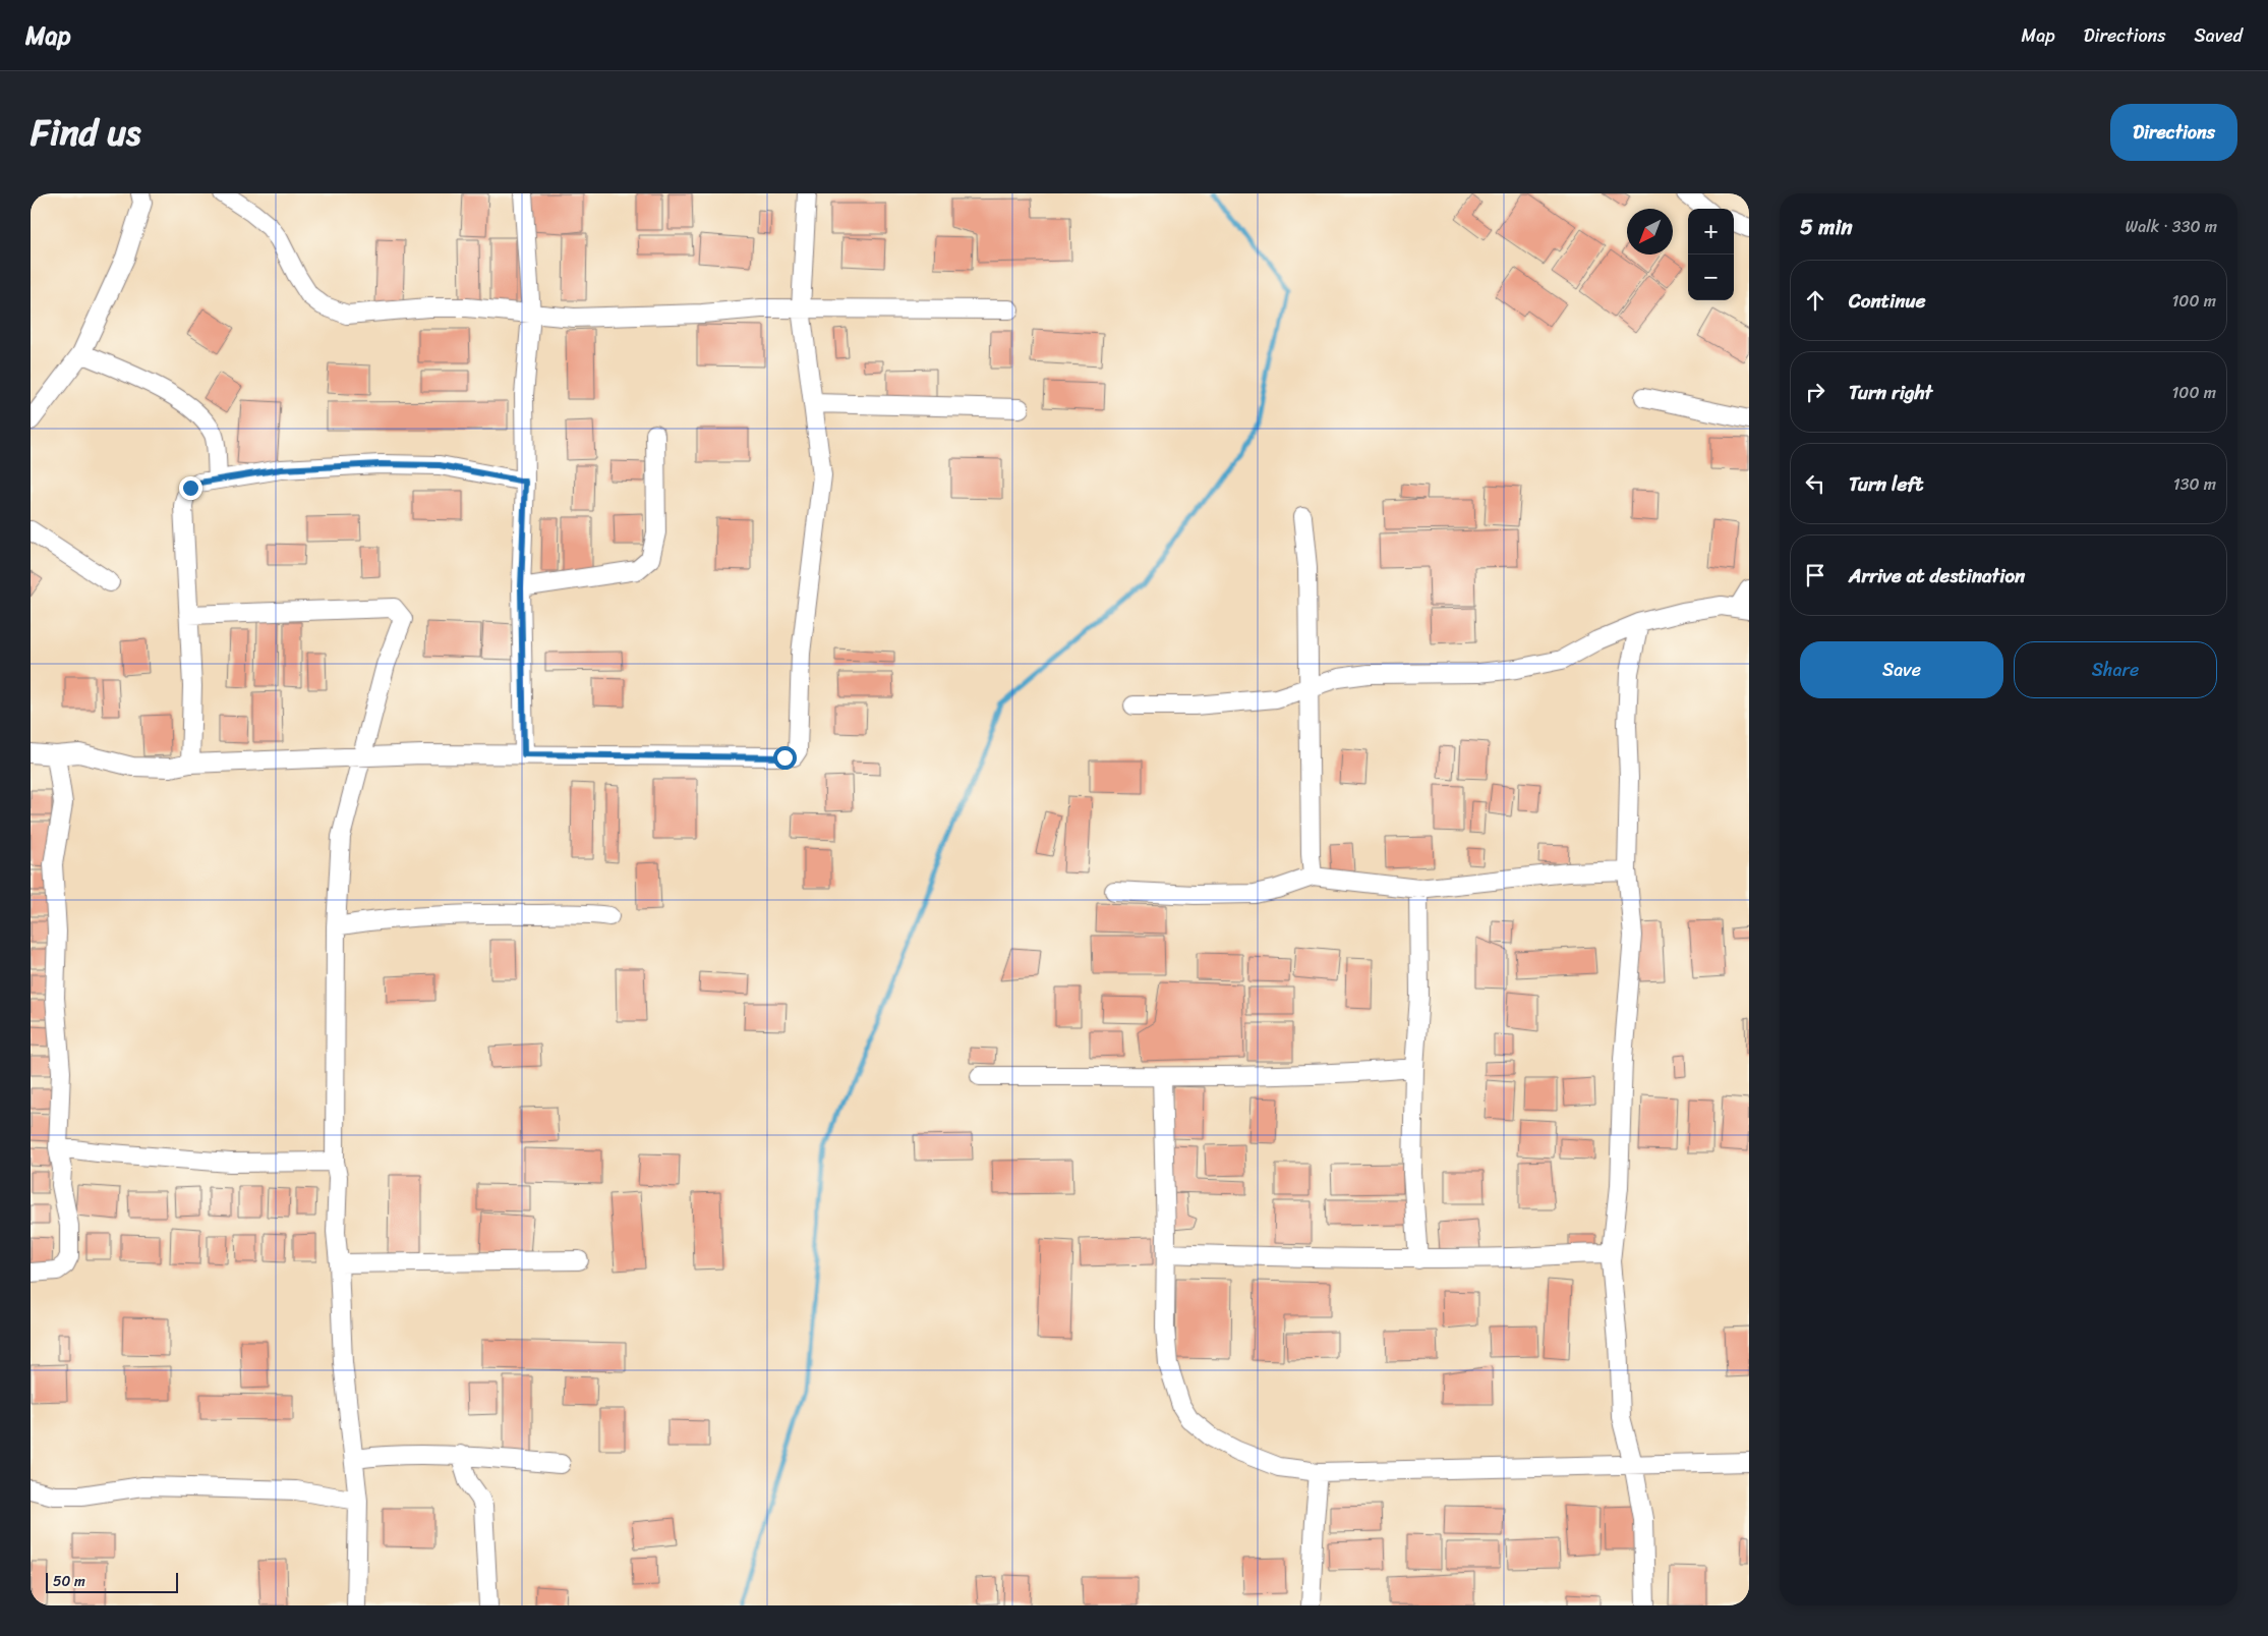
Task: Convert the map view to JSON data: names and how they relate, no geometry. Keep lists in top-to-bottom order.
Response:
{
  "scale_bar": "50 m",
  "north": "bottom left",
  "page": {
    "header": "Map",
    "nav": ["Map", "Directions", "Saved"],
    "title": "Find us",
    "buttons": [
      "Directions",
      ["Save", "Share"]
    ],
    "heading": ["5 min", "Walk · 330 m"],
    "map_buttons": ["+", "−"],
    "list": [
      ["Continue", "100 m"],
      ["Turn right", "100 m"],
      ["Turn left", "130 m"],
      "Arrive at destination"
    ],
    "scale": "50 m"
  }
}
